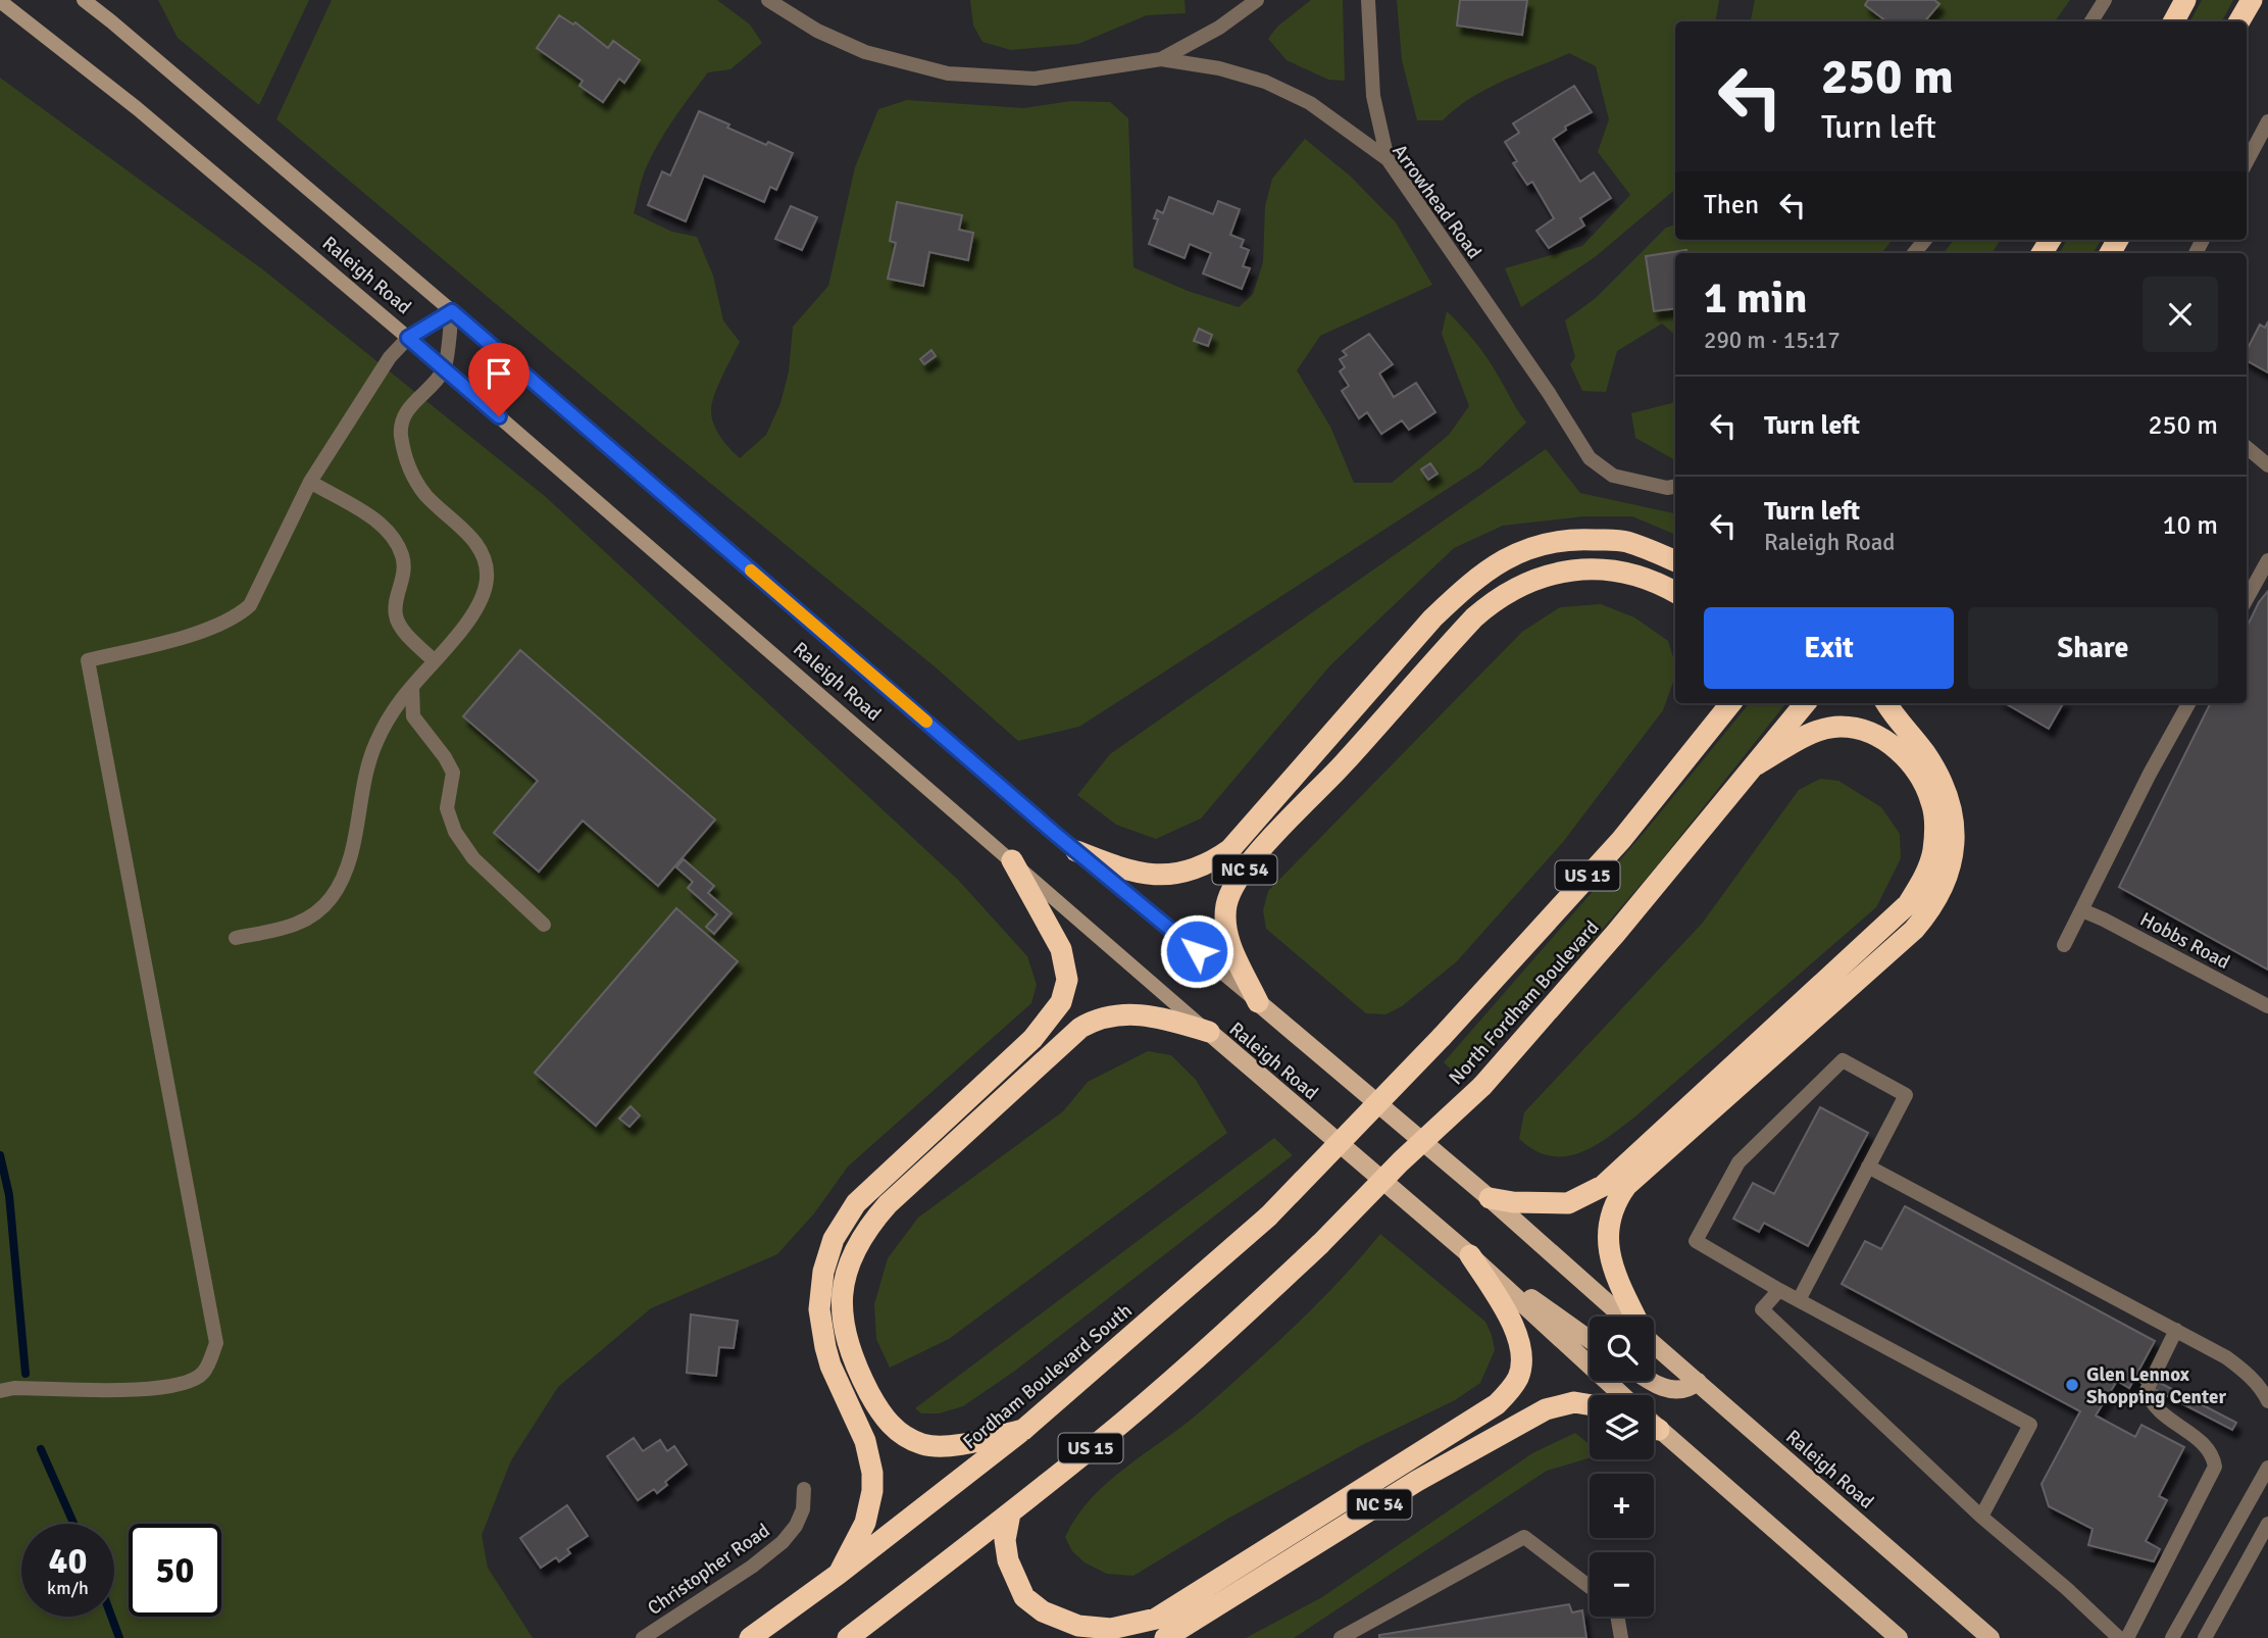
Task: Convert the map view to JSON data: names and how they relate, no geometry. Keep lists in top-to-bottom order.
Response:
{
  "streets": {
    "highway": [
      "NC 54",
      "US 15",
      "North Fordham Boulevard",
      "Fordham Boulevard South"
    ],
    "main road": ["Raleigh Road"],
    "street": ["Arrowhead Road", "Hobbs Road", "Christopher Road"]
  },
  "crossings": [
    ["Raleigh Road", "NC 54"],
    ["US 15", "North Fordham Boulevard"],
    ["North Fordham Boulevard", "Fordham Boulevard South"]
  ],
  "places": ["Glen Lennox Shopping Center"],
  "page": {
    "turn": ["250 m", "Turn left"],
    "then": "Then",
    "heading": ["1 min", "290 m · 15:17"],
    "list": [
      {
        "name": "Turn left",
        "value": "250 m"
      },
      {
        "name": "Turn left",
        "note": "Raleigh Road",
        "value": "10 m"
      }
    ],
    "buttons": ["Exit", "Share"],
    "map_buttons": ["+", "−"],
    "speed": "40 km/h",
    "limit": "50"
  }
}
